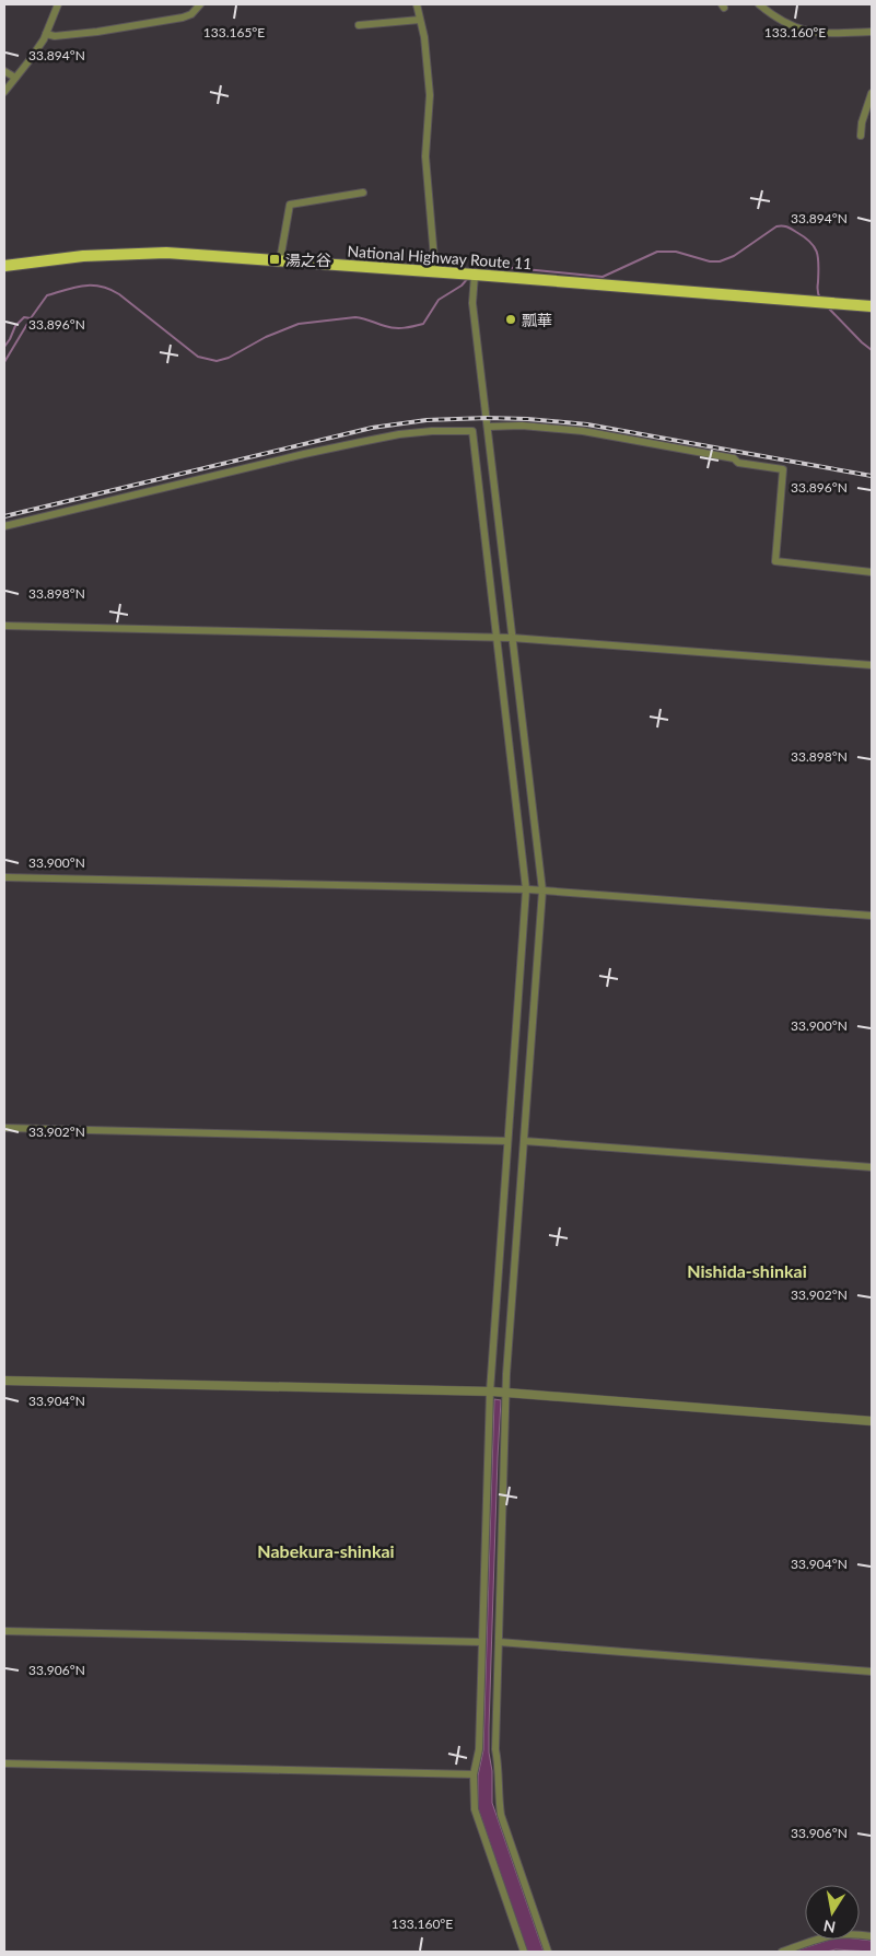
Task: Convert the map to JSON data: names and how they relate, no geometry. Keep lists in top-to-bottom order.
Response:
{
  "streets": {
    "highway": ["National Highway Route 11"]
  },
  "districts": ["Nishida-shinkai", "Nabekura-shinkai"],
  "places": {
    "transit": ["湯之谷"],
    "other": ["瓢華"]
  },
  "north": "bottom",
  "coordinates": [
    "133.165°E",
    "133.160°E",
    "33.894°N",
    "33.896°N",
    "33.898°N",
    "33.900°N",
    "33.902°N",
    "33.904°N",
    "33.906°N"
  ]
}
